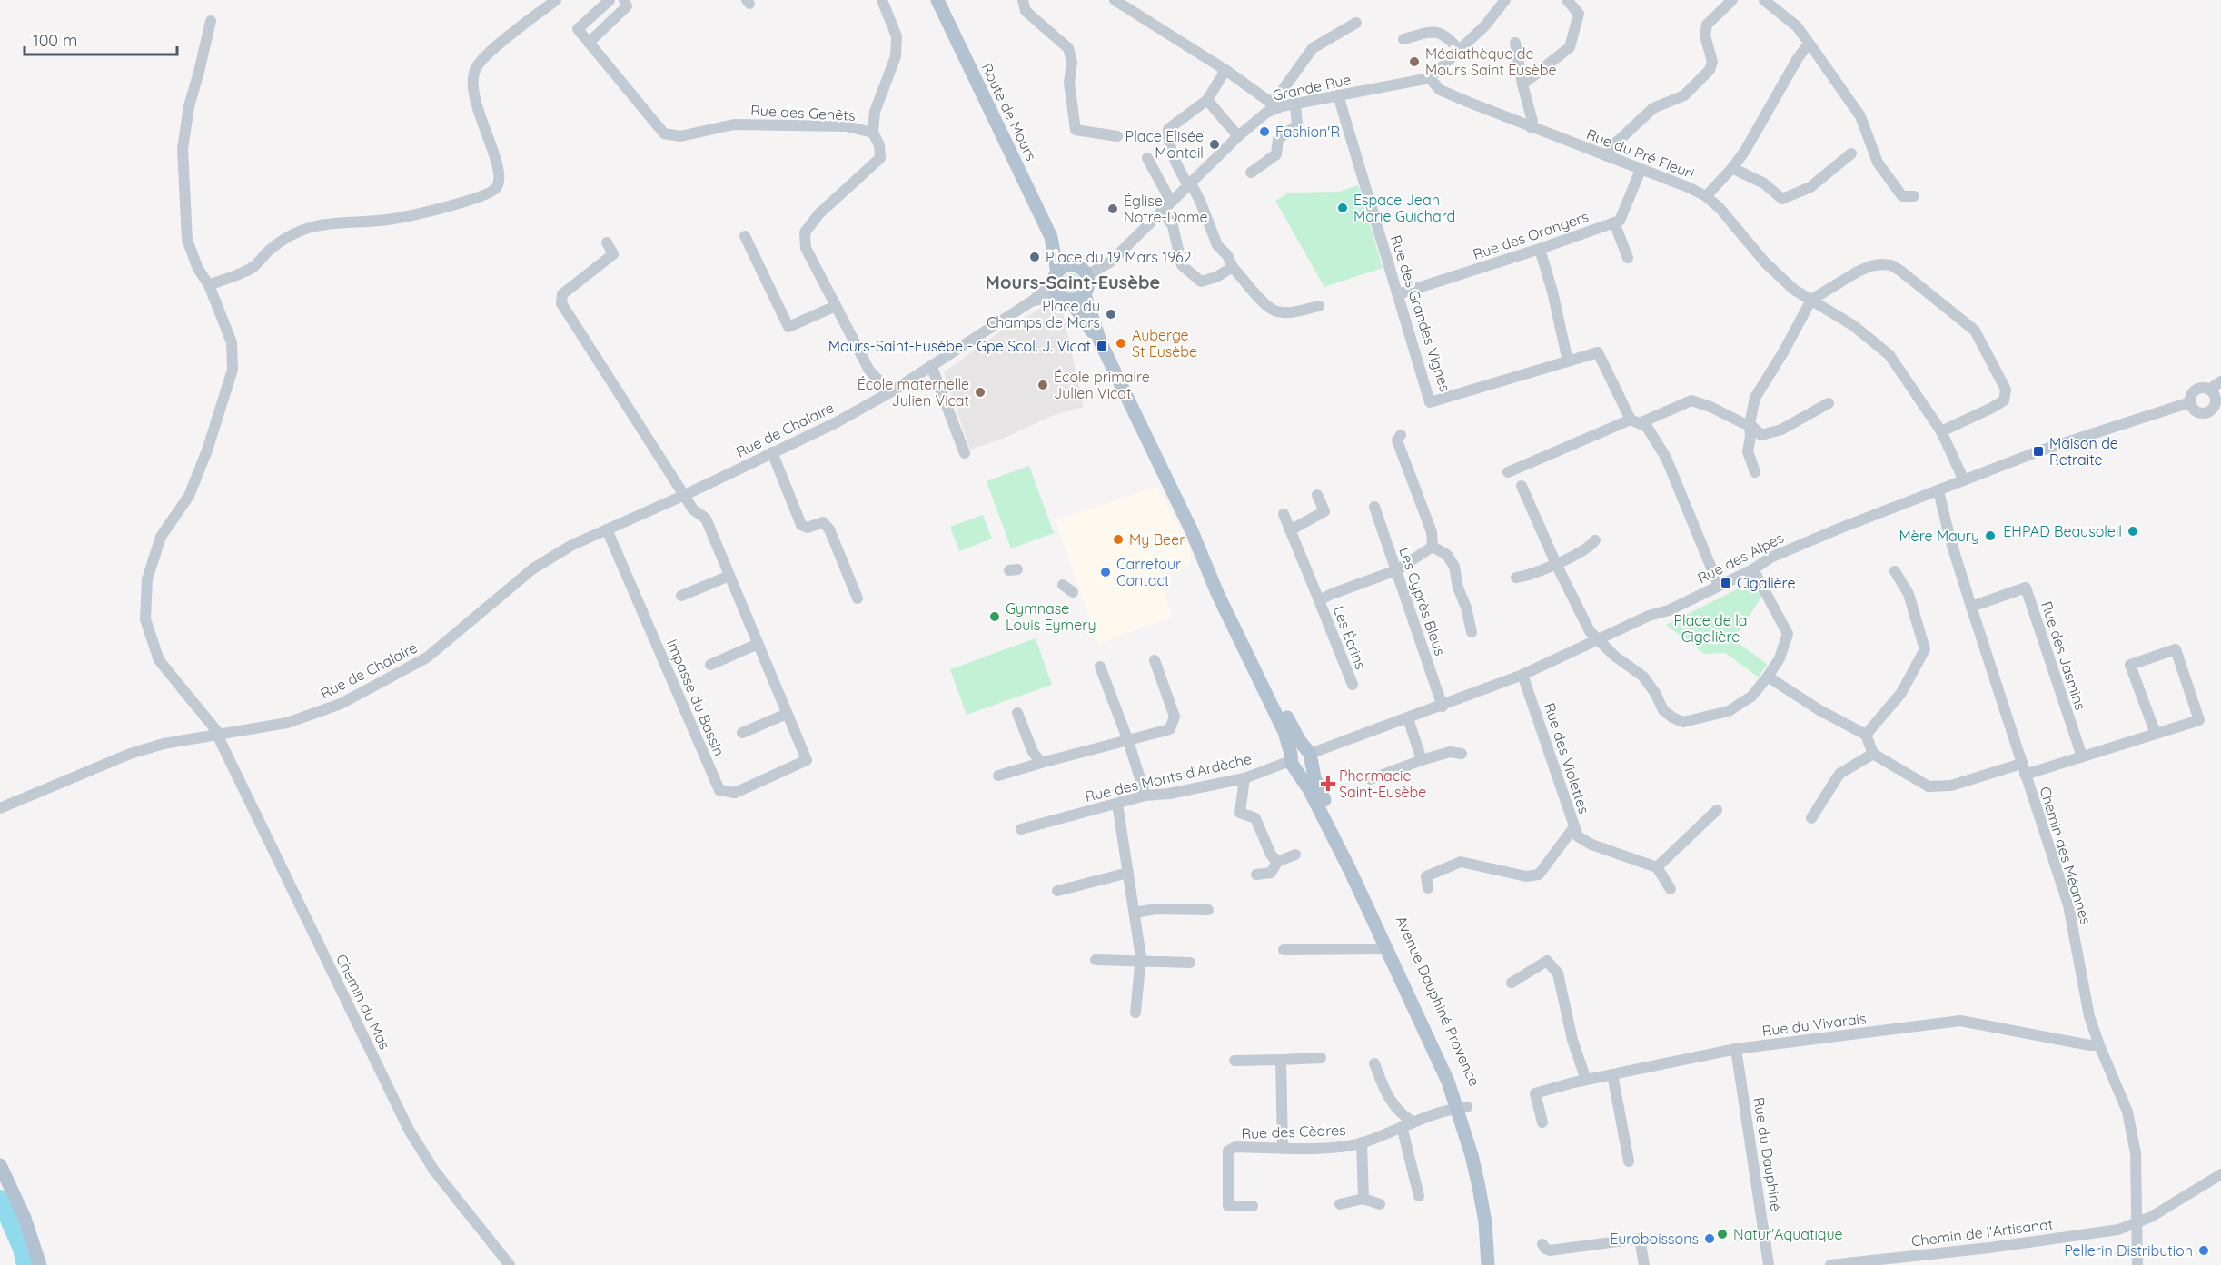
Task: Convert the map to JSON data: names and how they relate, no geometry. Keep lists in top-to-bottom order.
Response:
{
  "streets": {
    "main road": ["Route de Mours", "Avenue Dauphiné Provence"],
    "street": [
      "Grande Rue",
      "Rue des Genêts",
      "Rue du Pré Fleuri",
      "Rue des Orangers",
      "Rue des Grandes Vignes",
      "Rue de Chalaire",
      "Rue des Alpes",
      "Les Cyprès Bleus",
      "Les Écrins",
      "Rue des Jasmins",
      "Impasse du Bassin",
      "Rue des Violettes",
      "Rue des Monts d'Ardèche",
      "Chemin des Méannes",
      "Chemin du Mas",
      "Rue du Vivarais",
      "Rue des Cèdres",
      "Rue du Dauphiné",
      "Chemin de l'Artisanat"
    ]
  },
  "crossings": [
    ["Grande Rue", "Route de Mours"],
    ["Grande Rue", "Rue du Pré Fleuri"],
    ["Grande Rue", "Rue des Grandes Vignes"],
    ["Grande Rue", "Rue de Chalaire"],
    ["Grande Rue", "Avenue Dauphiné Provence"],
    ["Route de Mours", "Rue de Chalaire"],
    ["Route de Mours", "Avenue Dauphiné Provence"],
    ["Rue des Genêts", "Rue de Chalaire"],
    ["Rue du Pré Fleuri", "Rue des Alpes"],
    ["Rue des Orangers", "Rue des Grandes Vignes"],
    ["Rue des Grandes Vignes", "Rue des Alpes"],
    ["Rue de Chalaire", "Impasse du Bassin"],
    ["Rue de Chalaire", "Avenue Dauphiné Provence"],
    ["Rue de Chalaire", "Chemin du Mas"],
    ["Rue des Alpes", "Les Cyprès Bleus"],
    ["Rue des Alpes", "Rue des Violettes"],
    ["Rue des Alpes", "Chemin des Méannes"],
    ["Rue des Alpes", "Avenue Dauphiné Provence"],
    ["Les Cyprès Bleus", "Les Écrins"],
    ["Rue des Jasmins", "Chemin des Méannes"],
    ["Rue des Monts d'Ardèche", "Avenue Dauphiné Provence"],
    ["Chemin des Méannes", "Rue du Vivarais"],
    ["Chemin des Méannes", "Chemin de l'Artisanat"],
    ["Avenue Dauphiné Provence", "Rue des Cèdres"],
    ["Rue du Vivarais", "Rue du Dauphiné"]
  ],
  "districts": ["Mours-Saint-Eusèbe"],
  "parks": ["Place de la Cigalière"],
  "places": {
    "other": [
      "Médiathèque de Mours Saint Eusèbe",
      "Fashion'R",
      "Place Elisée Monteil",
      "Espace Jean Marie Guichard",
      "Église Notre-Dame",
      "Place du 19 Mars 1962",
      "Place du Champs de Mars",
      "Auberge St Eusèbe",
      "École primaire Julien Vicat",
      "École maternelle Julien Vicat",
      "EHPAD Beausoleil",
      "Mère Maury",
      "My Beer",
      "Carrefour Contact",
      "Gymnase Louis Eymery",
      "Natur'Aquatique",
      "Euroboissons",
      "Pellerin Distribution"
    ],
    "transit": ["Mours-Saint-Eusèbe - Gpe Scol. J. Vicat", "Maison de Retraite", "Cigalière"],
    "health": ["Pharmacie Saint-Eusèbe"]
  },
  "scale_bar": "100 m"
}
